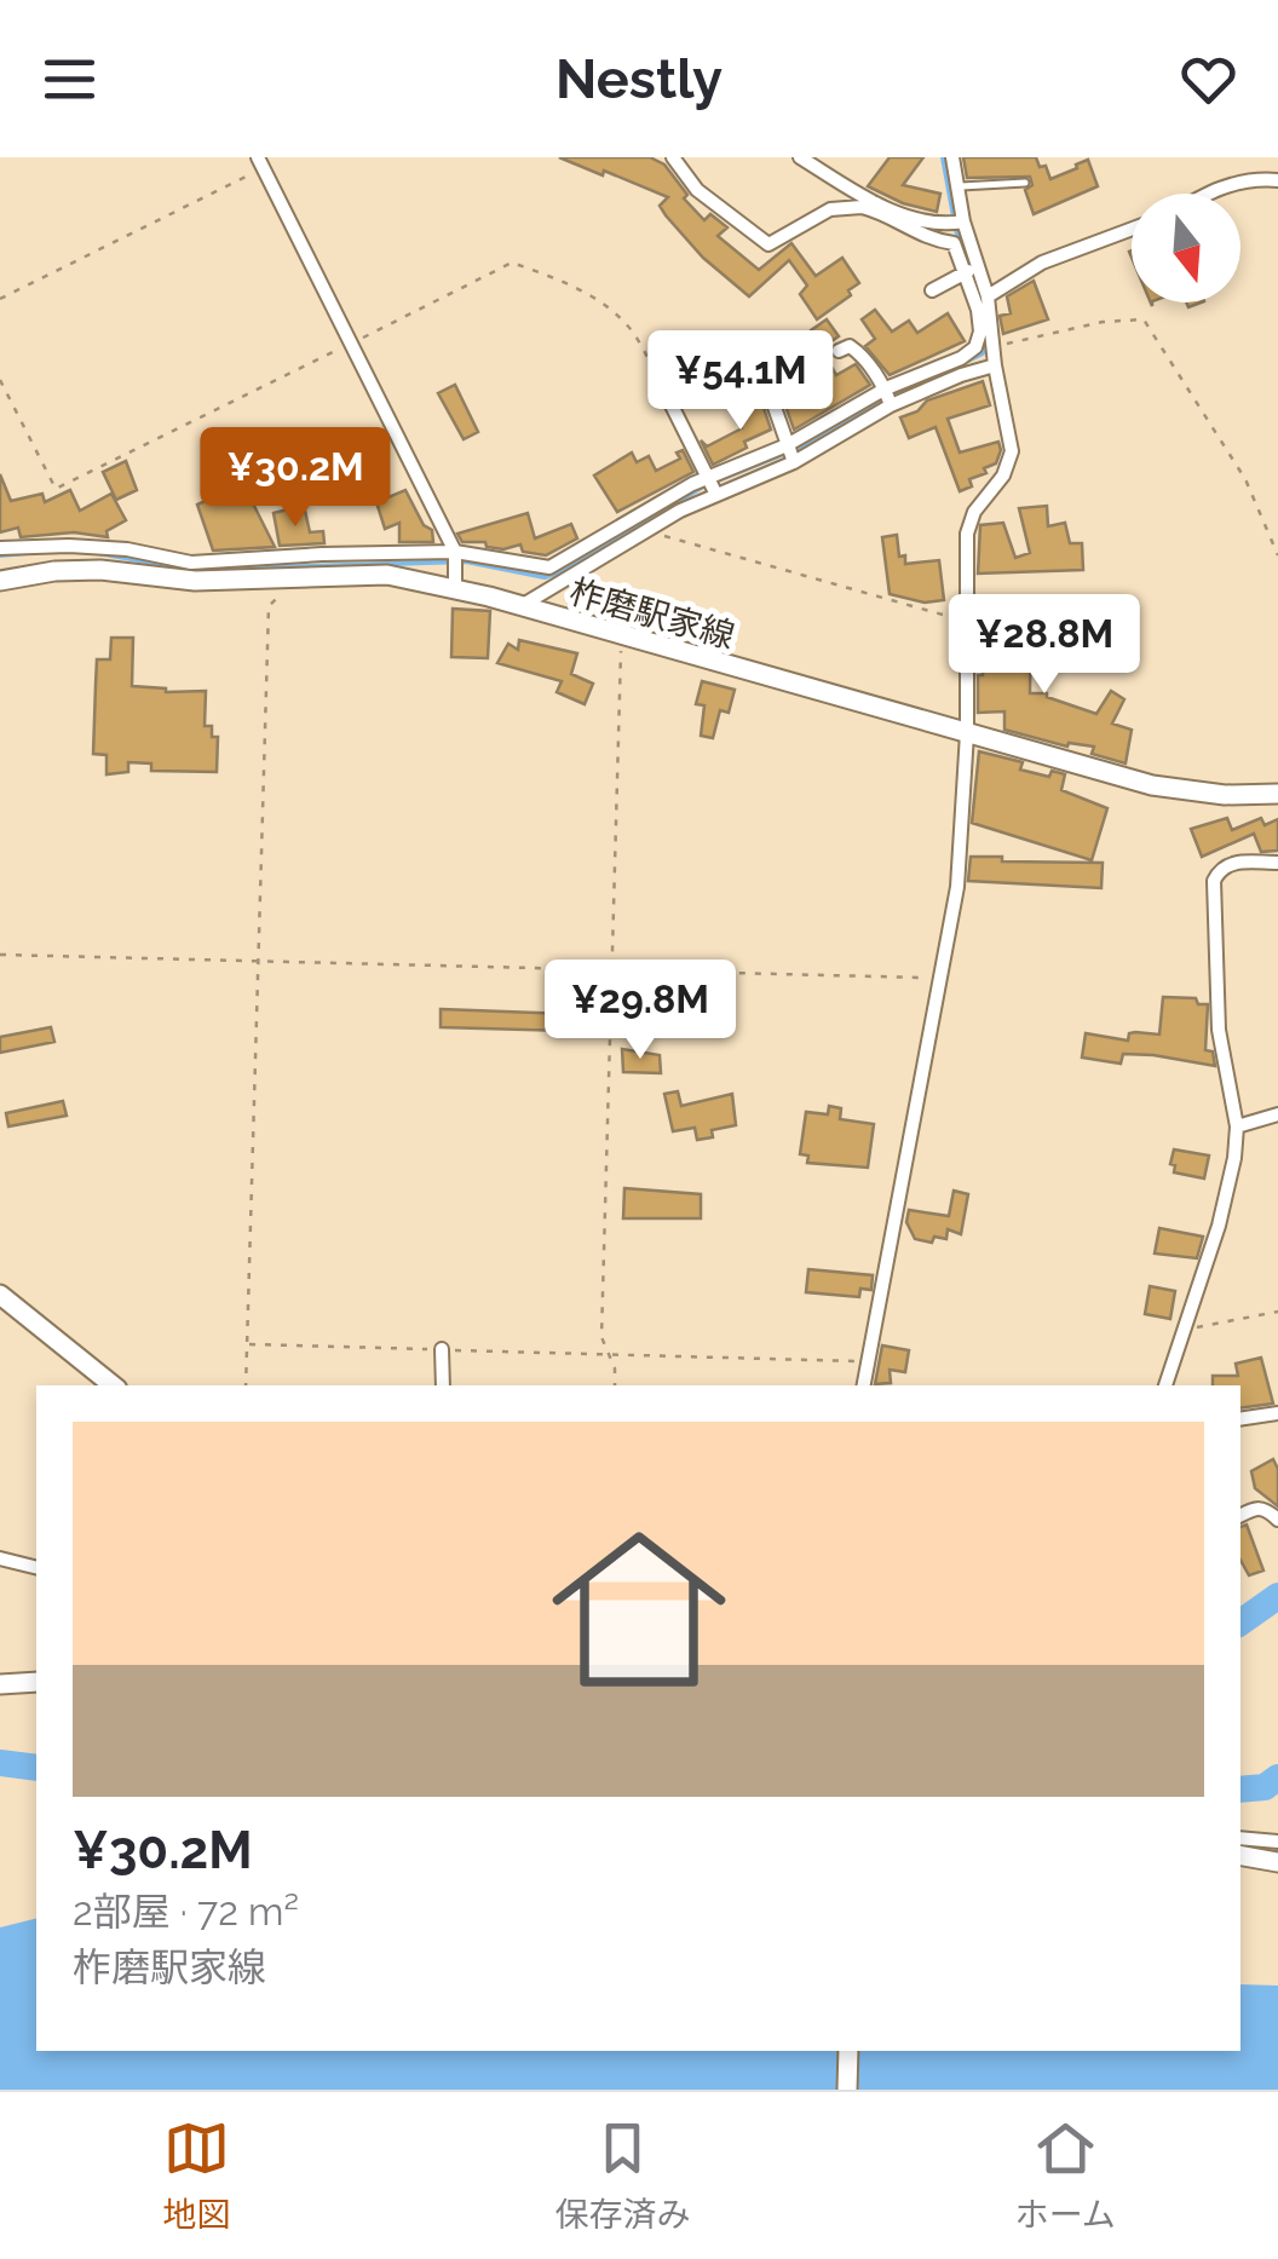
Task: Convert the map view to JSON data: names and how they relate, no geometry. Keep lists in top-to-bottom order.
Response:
{
  "streets": {
    "main road": ["柞磨駅家線"]
  },
  "north": "bottom",
  "page": {
    "header": "Nestly",
    "price": [
      "¥54.1M",
      "¥30.2M",
      "¥28.8M",
      "¥29.8M"
    ],
    "list": [
      {
        "name": "¥30.2M",
        "note": "2部屋 · 72 m² · 柞磨駅家線"
      }
    ],
    "tabs": ["地図", "保存済み", "ホーム"]
  }
}
